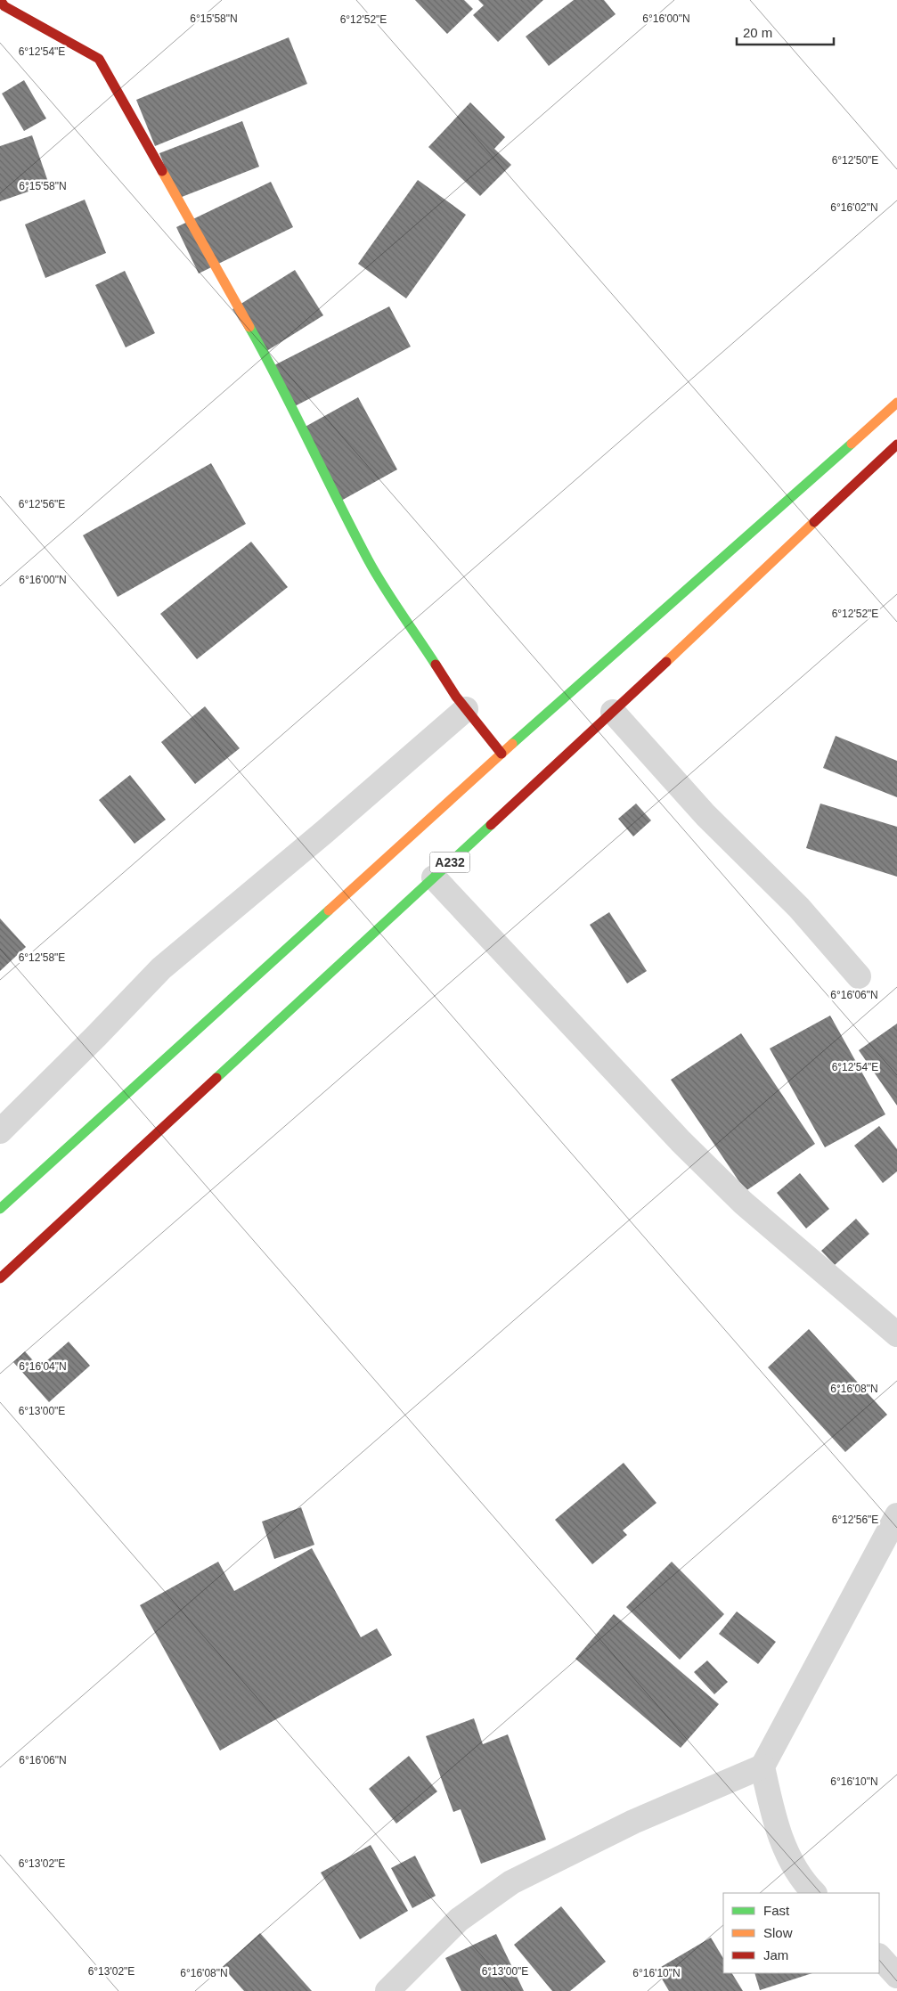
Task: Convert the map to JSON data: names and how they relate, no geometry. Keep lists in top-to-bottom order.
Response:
{
  "streets": {
    "main road": ["A232"]
  },
  "legend": ["Fast", "Slow", "Jam"],
  "scale_bar": "20 m",
  "coordinates": [
    "6°15'58\"N",
    "6°16'00\"N",
    "6°12'52\"E",
    "6°12'54\"E",
    "6°12'50\"E",
    "6°16'02\"N",
    "6°12'56\"E",
    "6°12'58\"E",
    "6°16'06\"N",
    "6°16'04\"N",
    "6°16'08\"N",
    "6°13'00\"E",
    "6°16'10\"N",
    "6°13'02\"E"
  ]
}
